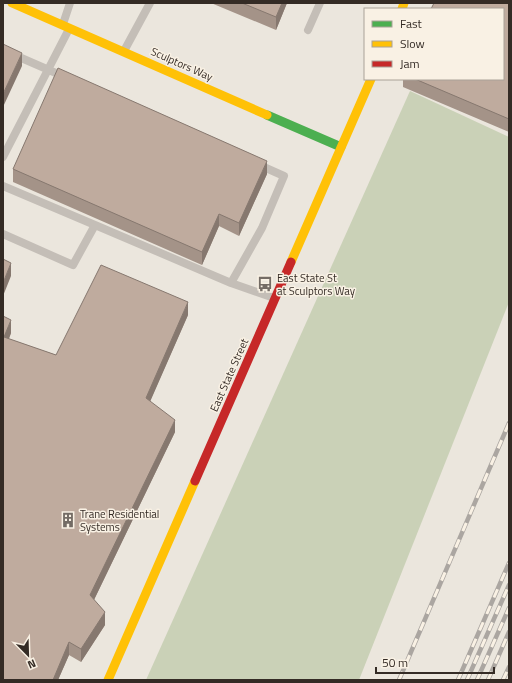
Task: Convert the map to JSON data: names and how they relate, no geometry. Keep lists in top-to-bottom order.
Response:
{
  "streets": {
    "street": ["Sculptors Way", "East State Street"]
  },
  "crossings": [
    ["Sculptors Way", "East State Street"]
  ],
  "places": {
    "bus stop": ["East State St at Sculptors Way"],
    "building": ["Trane Residential Systems"]
  },
  "legend": ["Fast", "Slow", "Jam"],
  "scale_bar": "50 m",
  "north": "bottom right"
}
